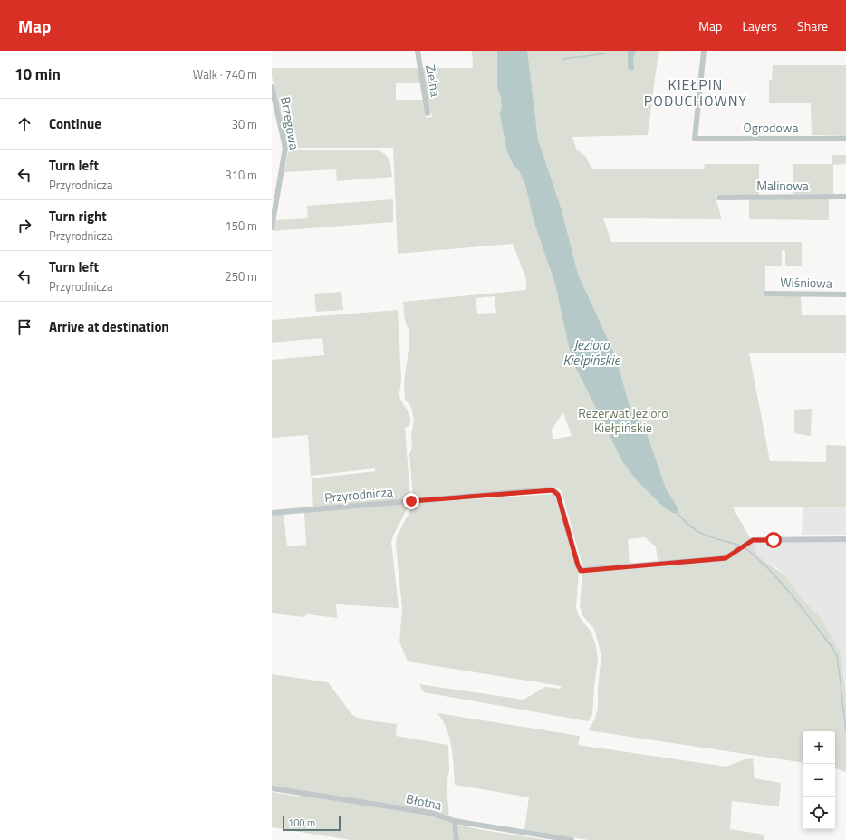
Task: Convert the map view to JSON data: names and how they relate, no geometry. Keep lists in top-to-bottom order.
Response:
{
  "streets": {
    "street": [
      "Zielna",
      "Brzegowa",
      "Ogrodowa",
      "Malinowa",
      "Wiśniowa",
      "Przyrodnicza",
      "Błotna"
    ]
  },
  "districts": ["KIEŁPIN PODUCHOWNY"],
  "water": ["Jezioro Kiełpińskie"],
  "parks": ["Rezerwat Jezioro Kiełpińskie"],
  "scale_bar": "100 m",
  "page": {
    "header": "Map",
    "nav": ["Map", "Layers", "Share"],
    "heading": ["10 min", "Walk · 740 m"],
    "list": [
      ["Continue", "30 m"],
      ["Turn left", "Przyrodnicza", "310 m"],
      ["Turn right", "Przyrodnicza", "150 m"],
      ["Turn left", "Przyrodnicza", "250 m"],
      "Arrive at destination"
    ],
    "map_buttons": ["+", "−"],
    "scale": "100 m"
  }
}
